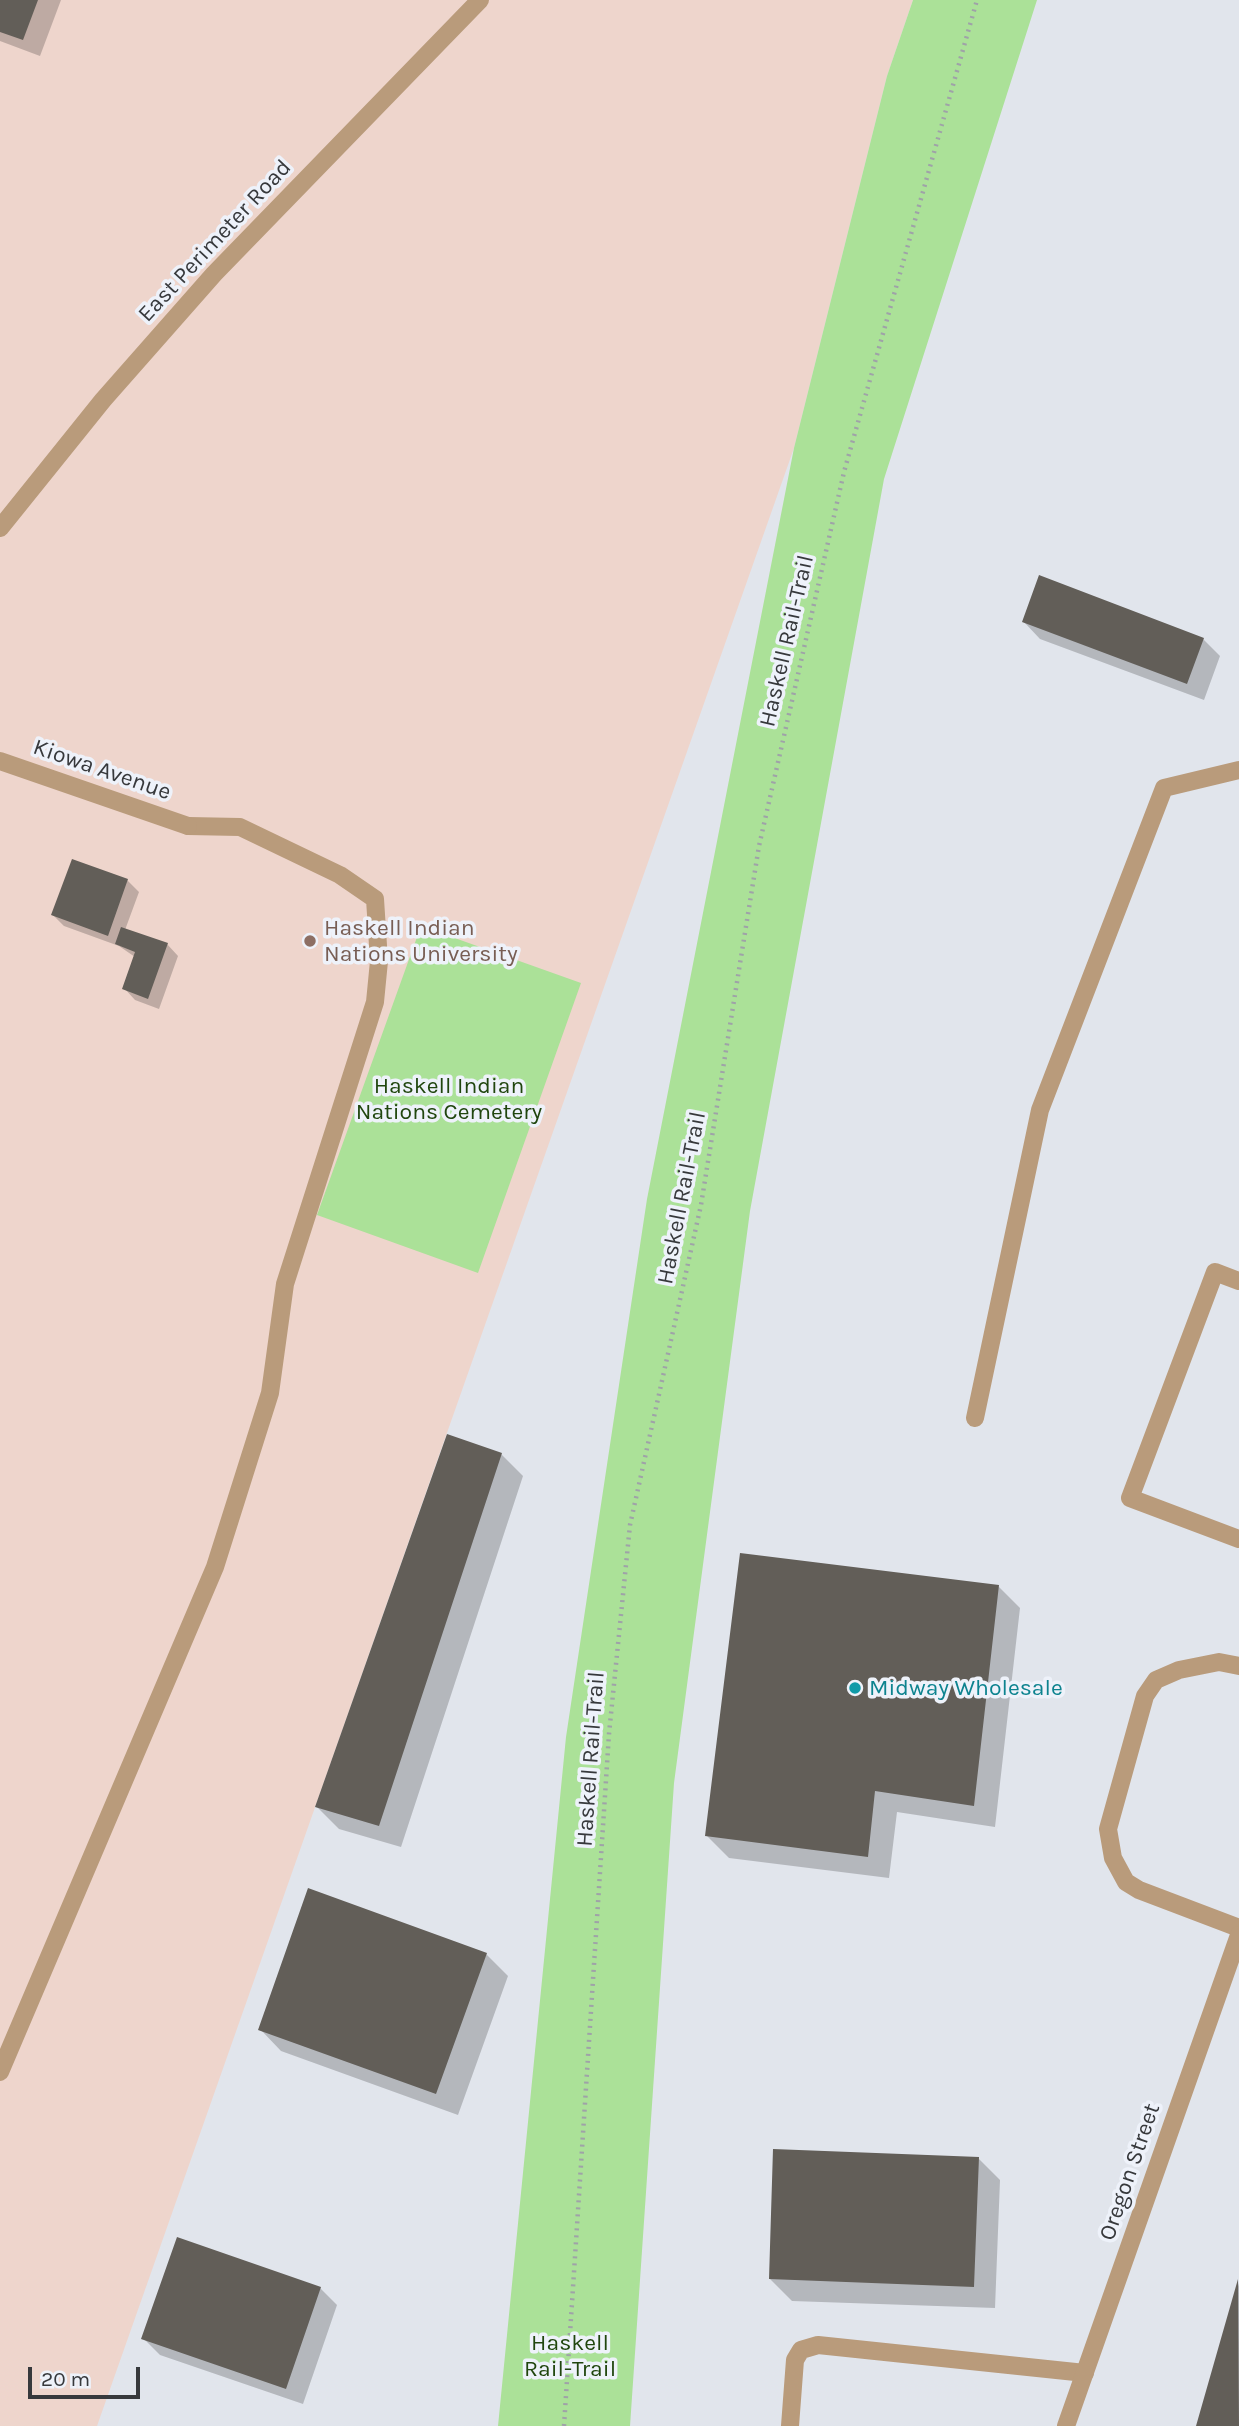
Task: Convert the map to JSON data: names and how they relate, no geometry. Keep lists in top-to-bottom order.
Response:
{
  "streets": {
    "street": ["East Perimeter Road", "Kiowa Avenue", "Oregon Street"],
    "path": ["Haskell Rail-Trail"]
  },
  "parks": ["Haskell Indian Nations Cemetery", "Haskell Rail-Trail"],
  "places": ["Haskell Indian Nations University", "Midway Wholesale"],
  "scale_bar": "20 m"
}
